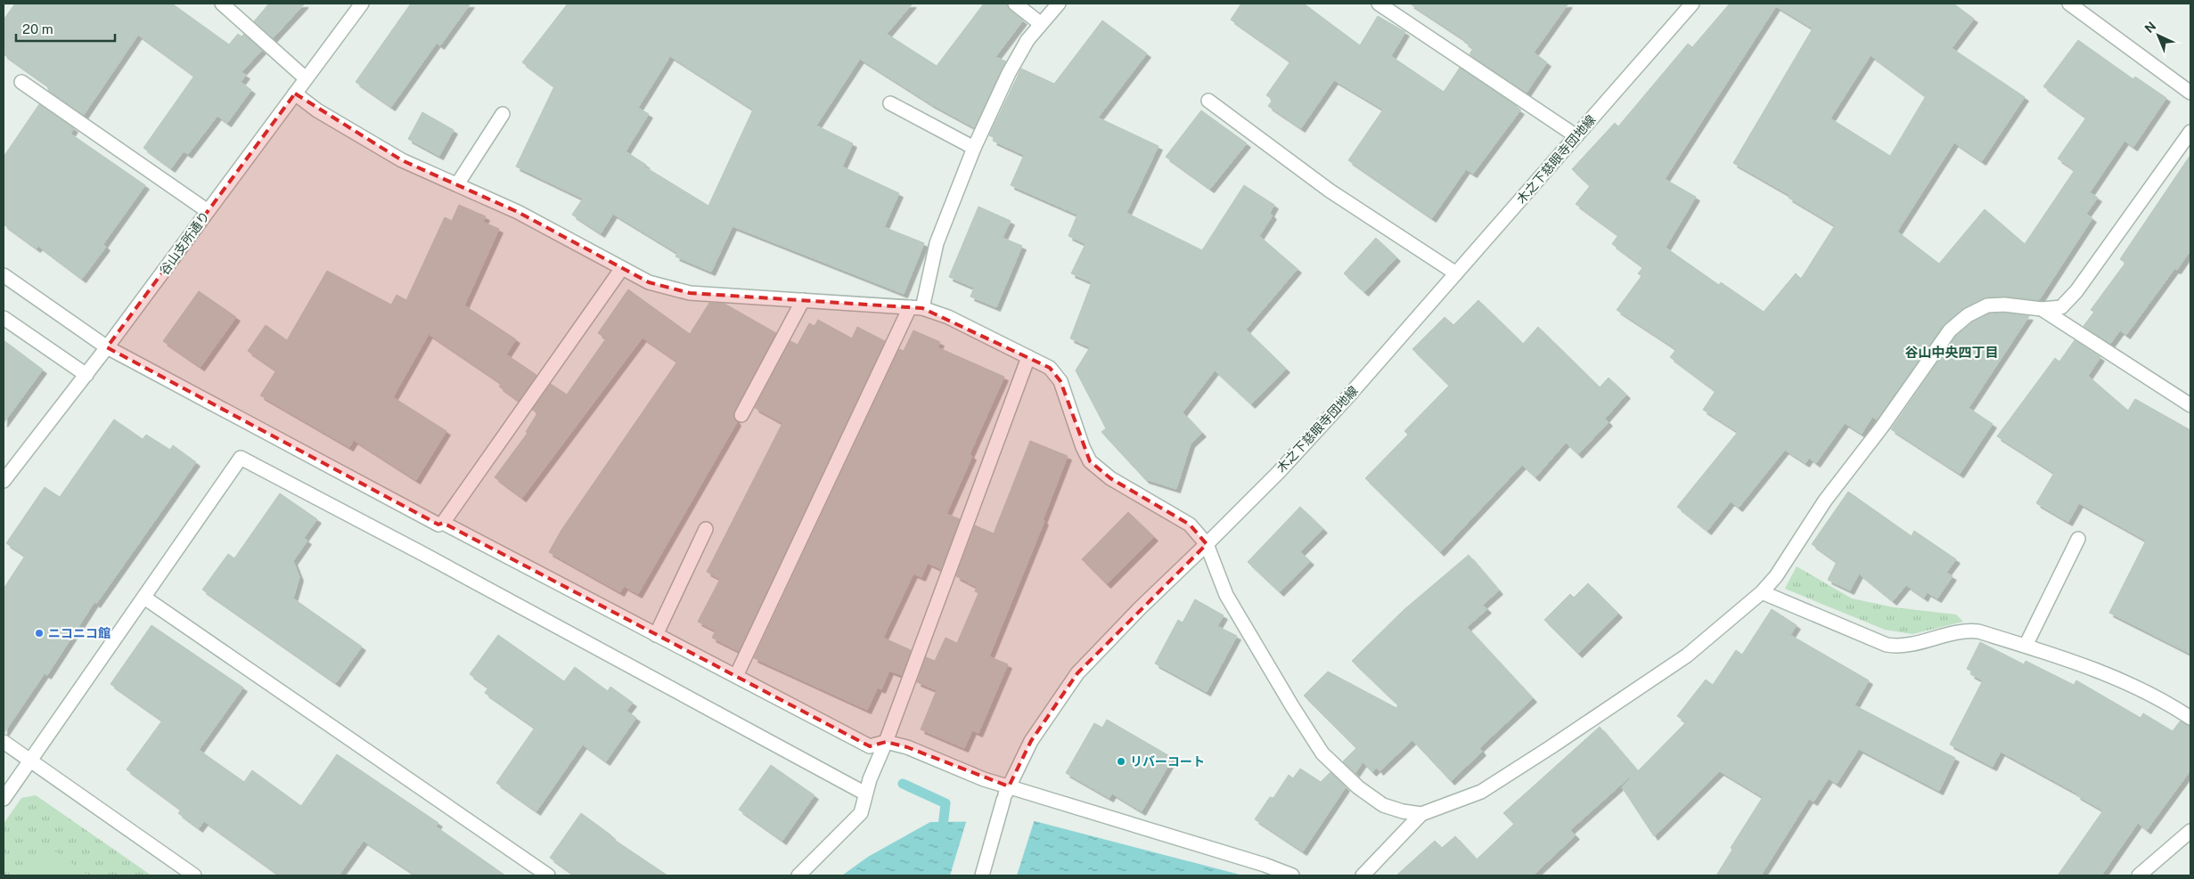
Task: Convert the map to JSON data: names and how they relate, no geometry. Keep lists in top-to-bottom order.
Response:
{
  "streets": {
    "street": ["木之下慈眼寺団地線", "谷山支所通り"]
  },
  "districts": ["谷山中央四丁目"],
  "places": ["ニコニコ館", "リバーコート"],
  "scale_bar": "20 m",
  "north": "top left"
}
